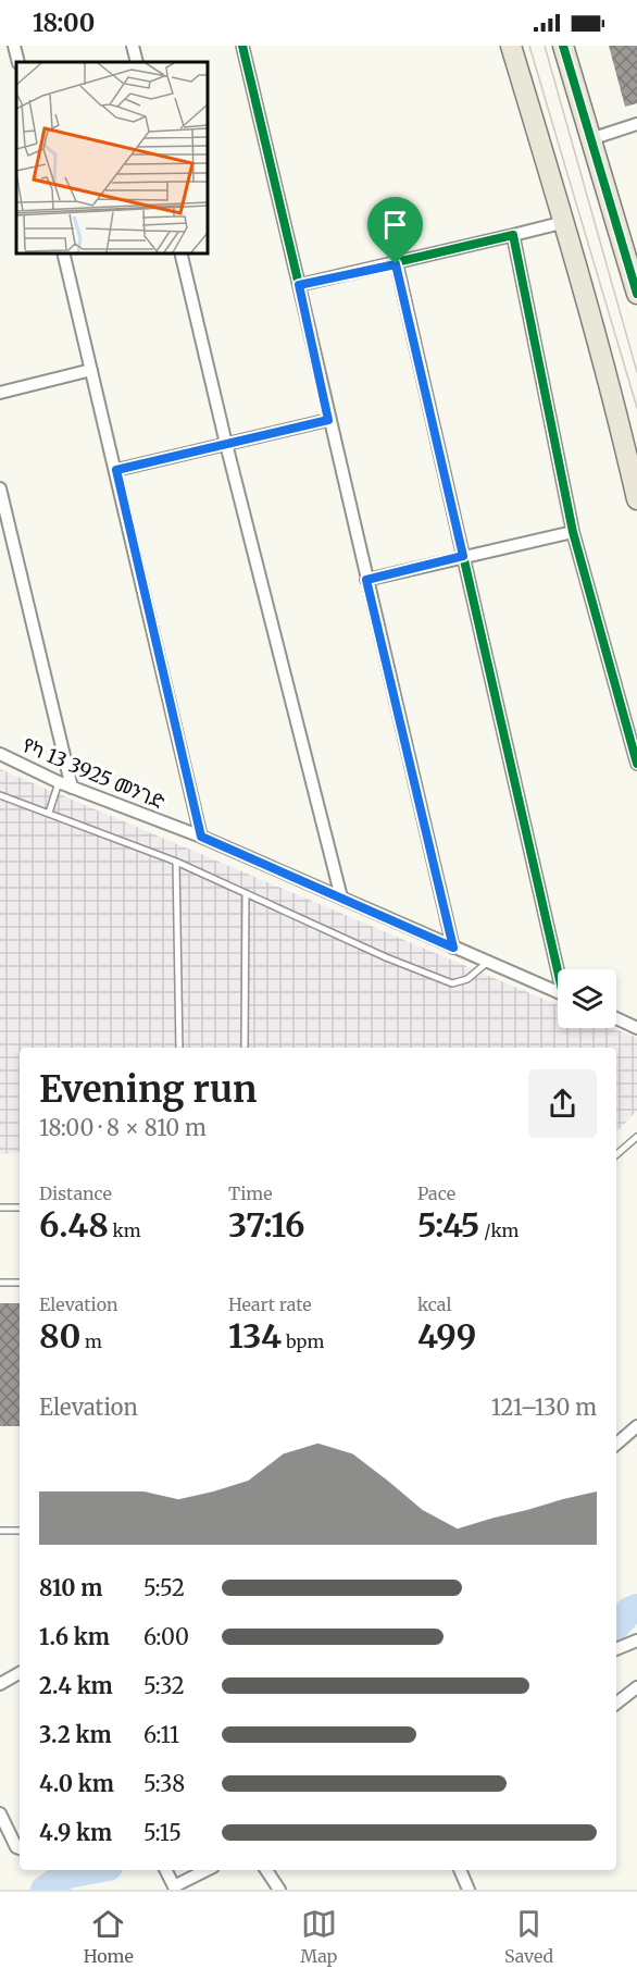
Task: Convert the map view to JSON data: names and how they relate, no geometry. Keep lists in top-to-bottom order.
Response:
{
  "streets": {
    "street": ["የካ 13 3925 መንገድ"]
  },
  "page": {
    "status": "18:00",
    "heading": ["Evening run", "18:00 · 8 × 810 m"],
    "stats": [
      ["Distance", "6.48 km"],
      ["Time", "37:16"],
      ["Pace", "5:45 /km"],
      ["Elevation", "80 m"],
      ["Heart rate", "134 bpm"],
      ["kcal", "499"]
    ],
    "chart": ["Elevation", "121–130 m"],
    "list": [
      {
        "name": "810 m",
        "note": "5:52"
      },
      {
        "name": "1.6 km",
        "note": "6:00"
      },
      {
        "name": "2.4 km",
        "note": "5:32"
      },
      {
        "name": "3.2 km",
        "note": "6:11"
      },
      {
        "name": "4.0 km",
        "note": "5:38"
      },
      {
        "name": "4.9 km",
        "note": "5:15"
      }
    ],
    "tabs": ["Home", "Map", "Saved"]
  }
}
